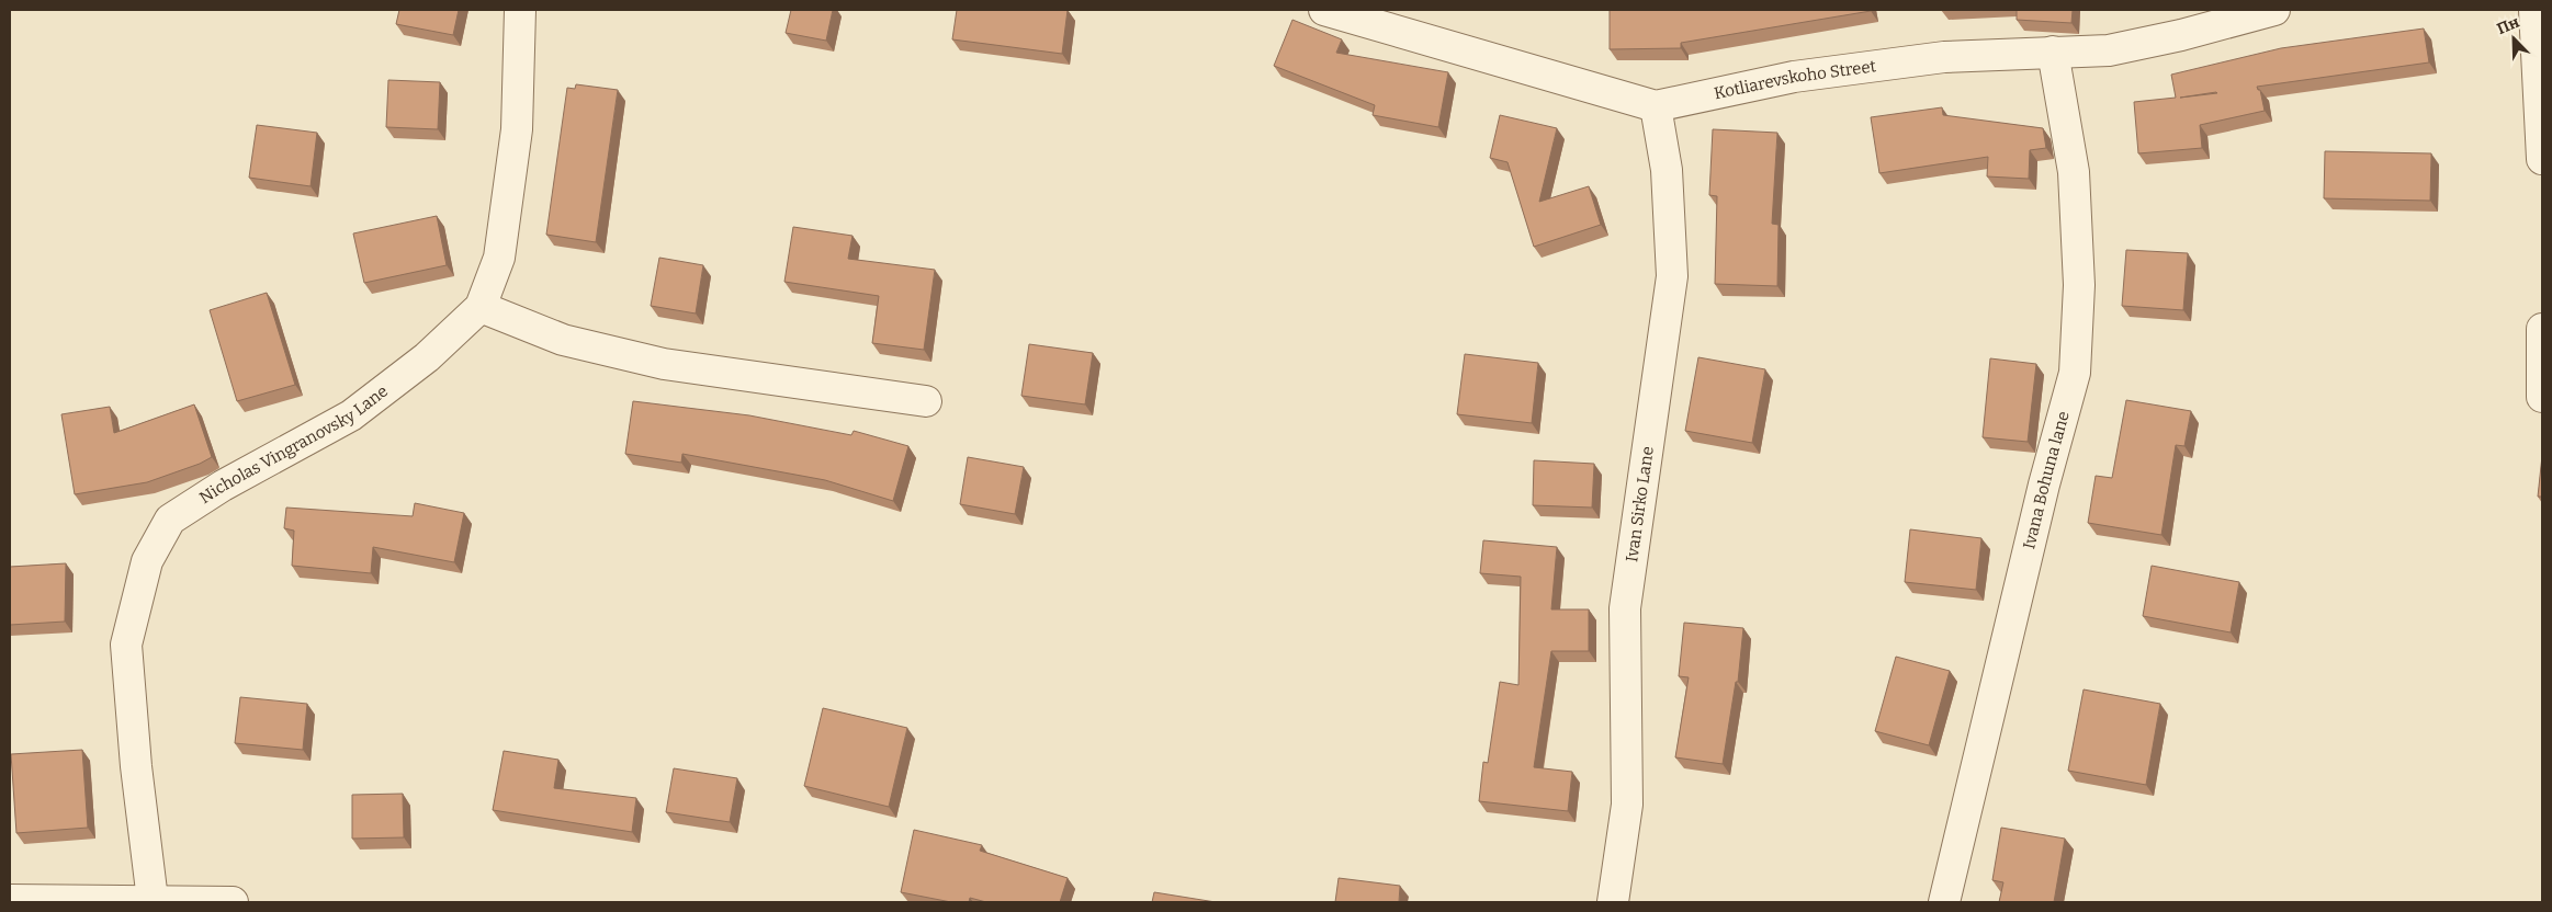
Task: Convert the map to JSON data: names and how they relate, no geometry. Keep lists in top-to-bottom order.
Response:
{
  "streets": {
    "street": [
      "Kotliarevskoho Street",
      "Nicholas Vingranovsky Lane",
      "Ivana Bohuna lane",
      "Ivan Sirko Lane"
    ]
  },
  "crossings": [
    ["Kotliarevskoho Street", "Ivana Bohuna lane"],
    ["Kotliarevskoho Street", "Ivan Sirko Lane"]
  ],
  "north": "top left"
}
